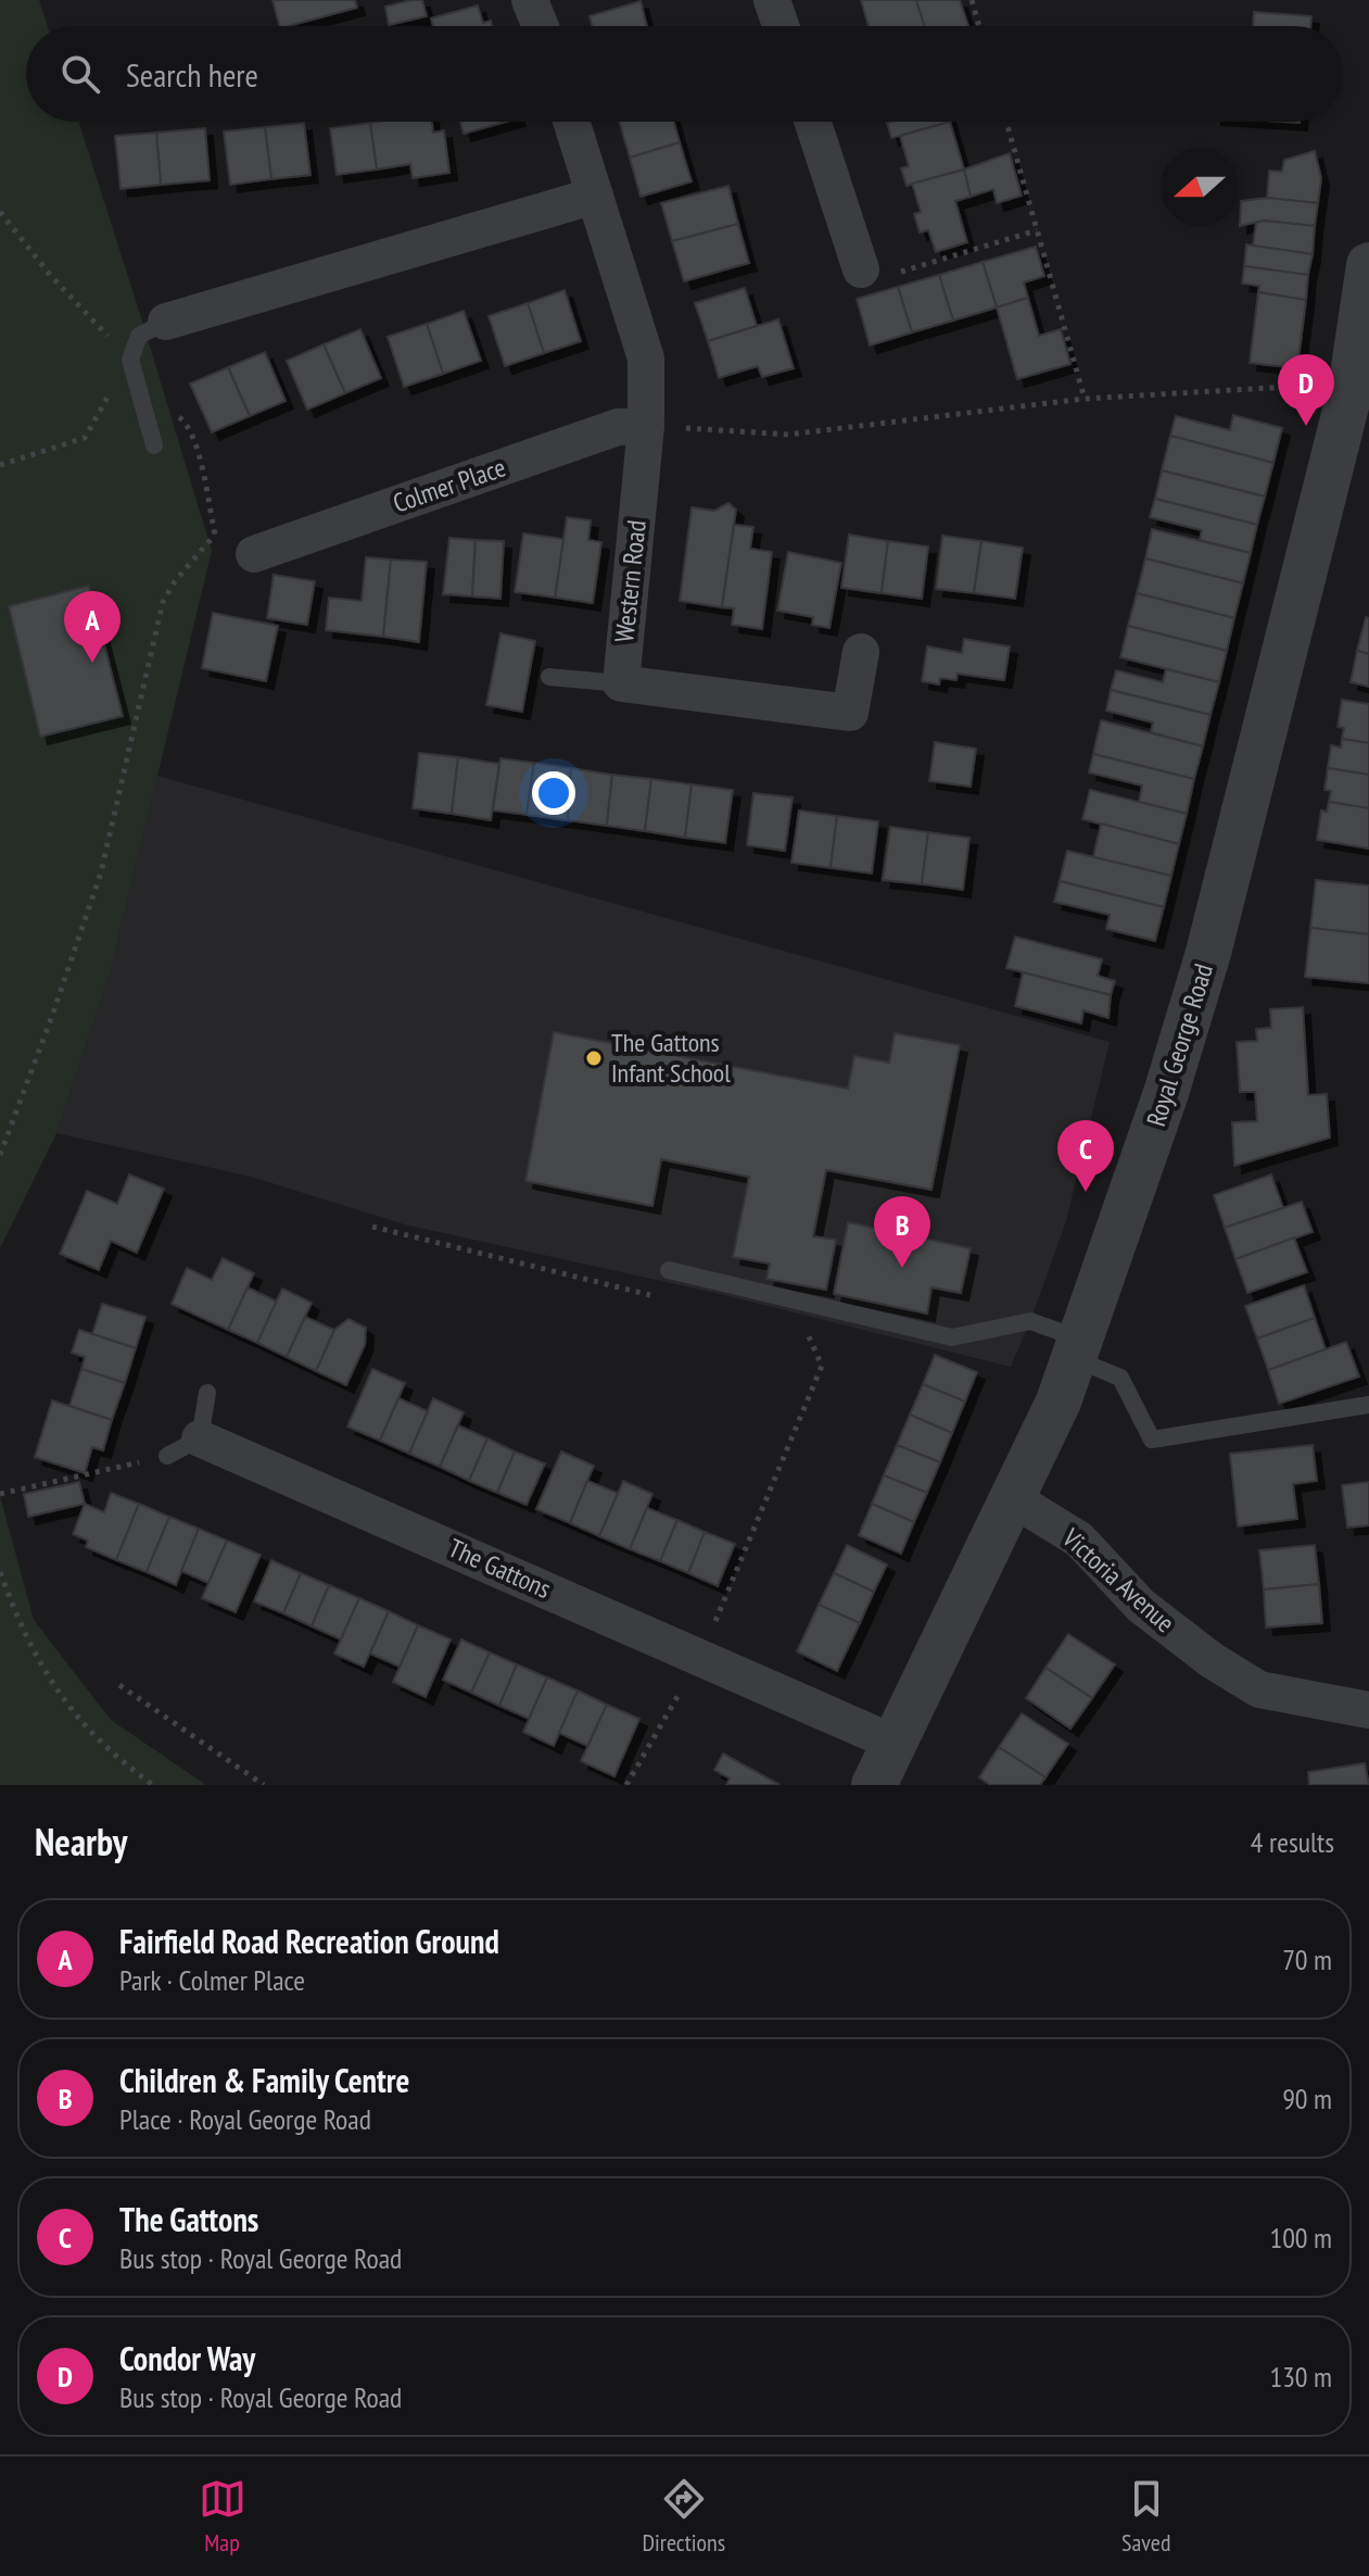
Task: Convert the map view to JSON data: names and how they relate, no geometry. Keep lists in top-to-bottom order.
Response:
{
  "streets": {
    "street": [
      "Colmer Place",
      "Western Road",
      "Royal George Road",
      "The Gattons",
      "Victoria Avenue"
    ]
  },
  "crossings": [
    ["Colmer Place", "Western Road"],
    ["Royal George Road", "The Gattons"],
    ["Royal George Road", "Victoria Avenue"]
  ],
  "places": ["The Gattons Infant School"],
  "north": "left",
  "page": {
    "search": "Search here",
    "pins": [
      "D",
      "A",
      "C",
      "B"
    ],
    "heading": ["Nearby", "4 results"],
    "list": [
      {
        "mark": "A",
        "name": "Fairfield Road Recreation Ground",
        "note": "Park · Colmer Place",
        "value": "70 m"
      },
      {
        "mark": "B",
        "name": "Children & Family Centre",
        "note": "Place · Royal George Road",
        "value": "90 m"
      },
      {
        "mark": "C",
        "name": "The Gattons",
        "note": "Bus stop · Royal George Road",
        "value": "100 m"
      },
      {
        "mark": "D",
        "name": "Condor Way",
        "note": "Bus stop · Royal George Road",
        "value": "130 m"
      }
    ],
    "nav": ["Map", "Directions", "Saved"]
  }
}
